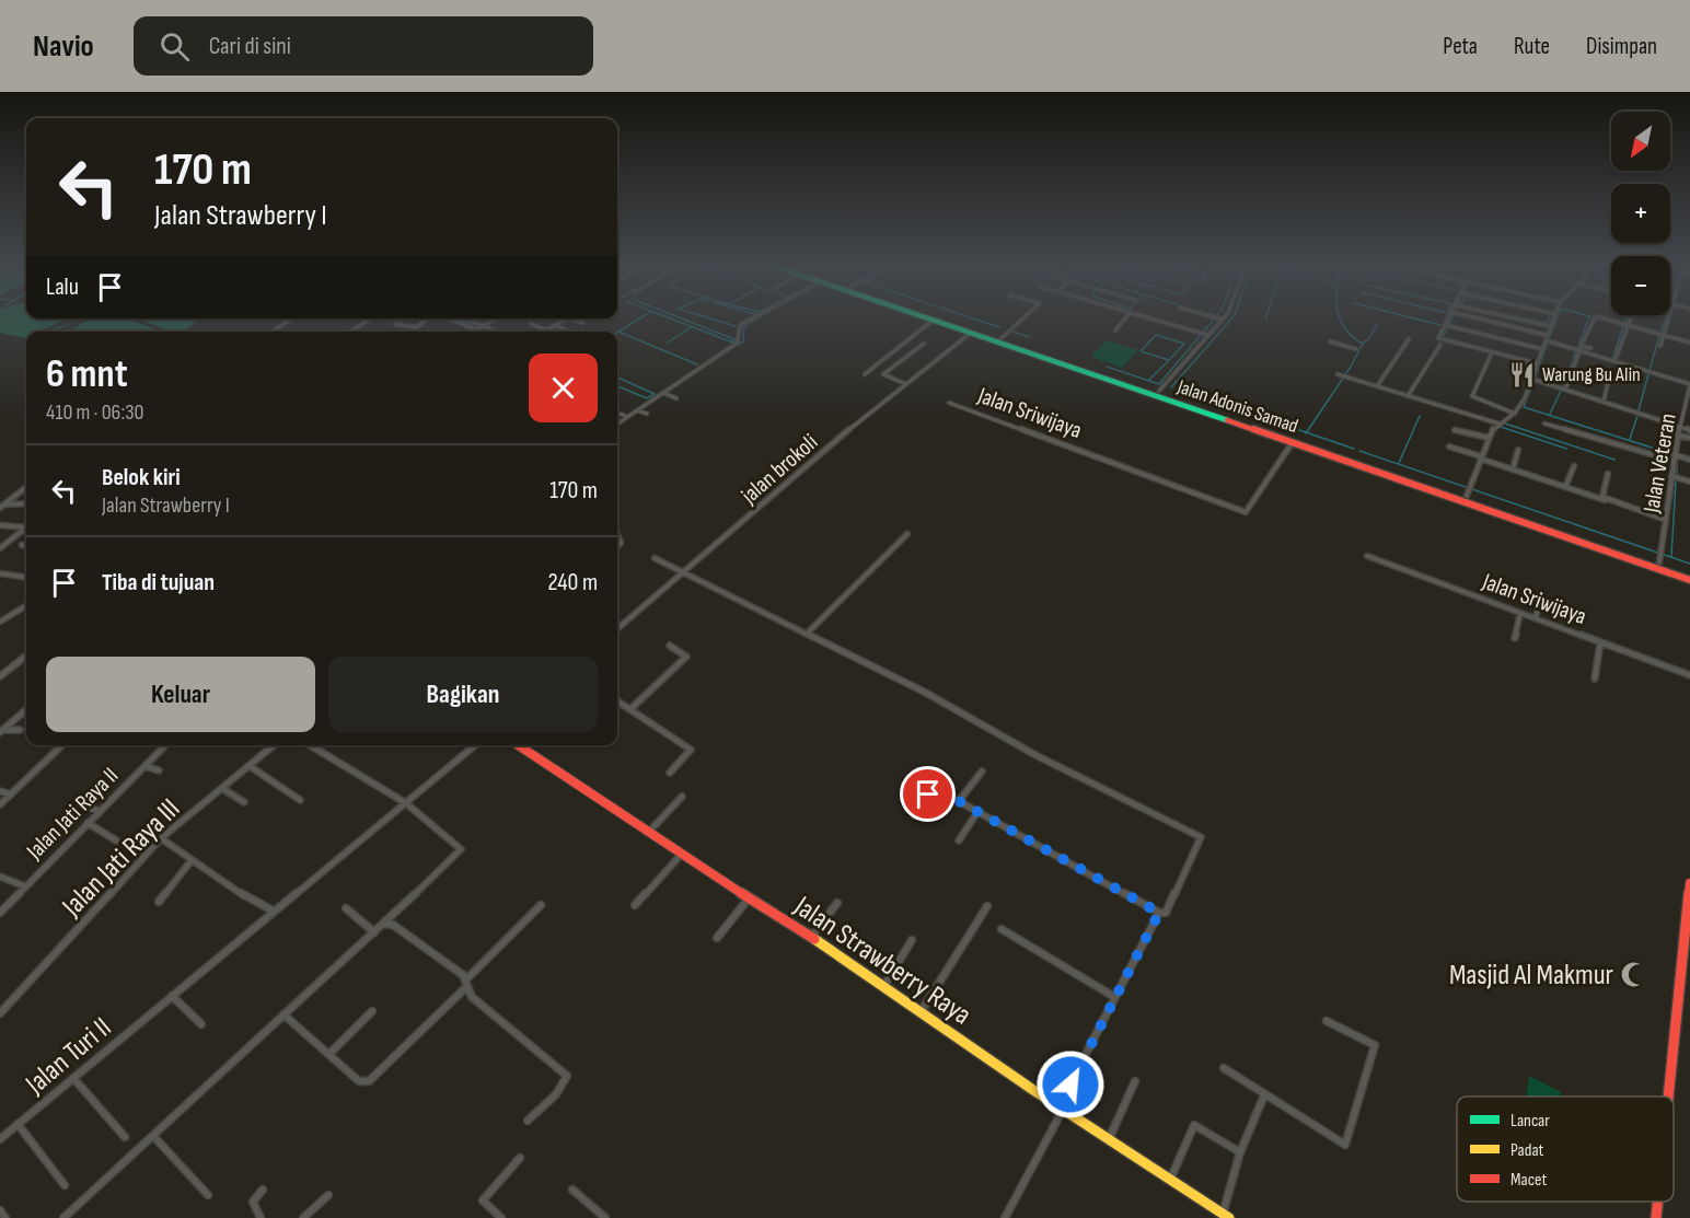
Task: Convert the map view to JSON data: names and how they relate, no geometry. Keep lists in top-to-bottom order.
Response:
{
  "streets": {
    "main road": ["Jalan Adonis Samad", "Jalan Strawberry Raya"],
    "street": [
      "Jalan Sriwijaya",
      "Jalan Veteran",
      "jalan brokoli",
      "Jalan Jati Raya II",
      "Jalan Jati Raya III",
      "Jalan Turi II"
    ]
  },
  "crossings": [
    ["Jalan Adonis Samad", "Jalan Sriwijaya"],
    ["Jalan Adonis Samad", "jalan brokoli"]
  ],
  "places": {
    "restaurant": ["Warung Bu Alin"],
    "mosque": ["Masjid Al Makmur"]
  },
  "legend": ["Lancar", "Padat", "Macet"],
  "north": "bottom left",
  "page": {
    "header": "Navio",
    "search": "Cari di sini",
    "nav": ["Peta", "Rute", "Disimpan"],
    "map_buttons": ["+", "−"],
    "turn": ["170 m", "Jalan Strawberry I"],
    "then": "Lalu",
    "heading": ["6 mnt", "410 m · 06:30"],
    "list": [
      {
        "name": "Belok kiri",
        "note": "Jalan Strawberry I",
        "value": "170 m"
      },
      {
        "name": "Tiba di tujuan",
        "value": "240 m"
      }
    ],
    "buttons": ["Keluar", "Bagikan"]
  }
}
